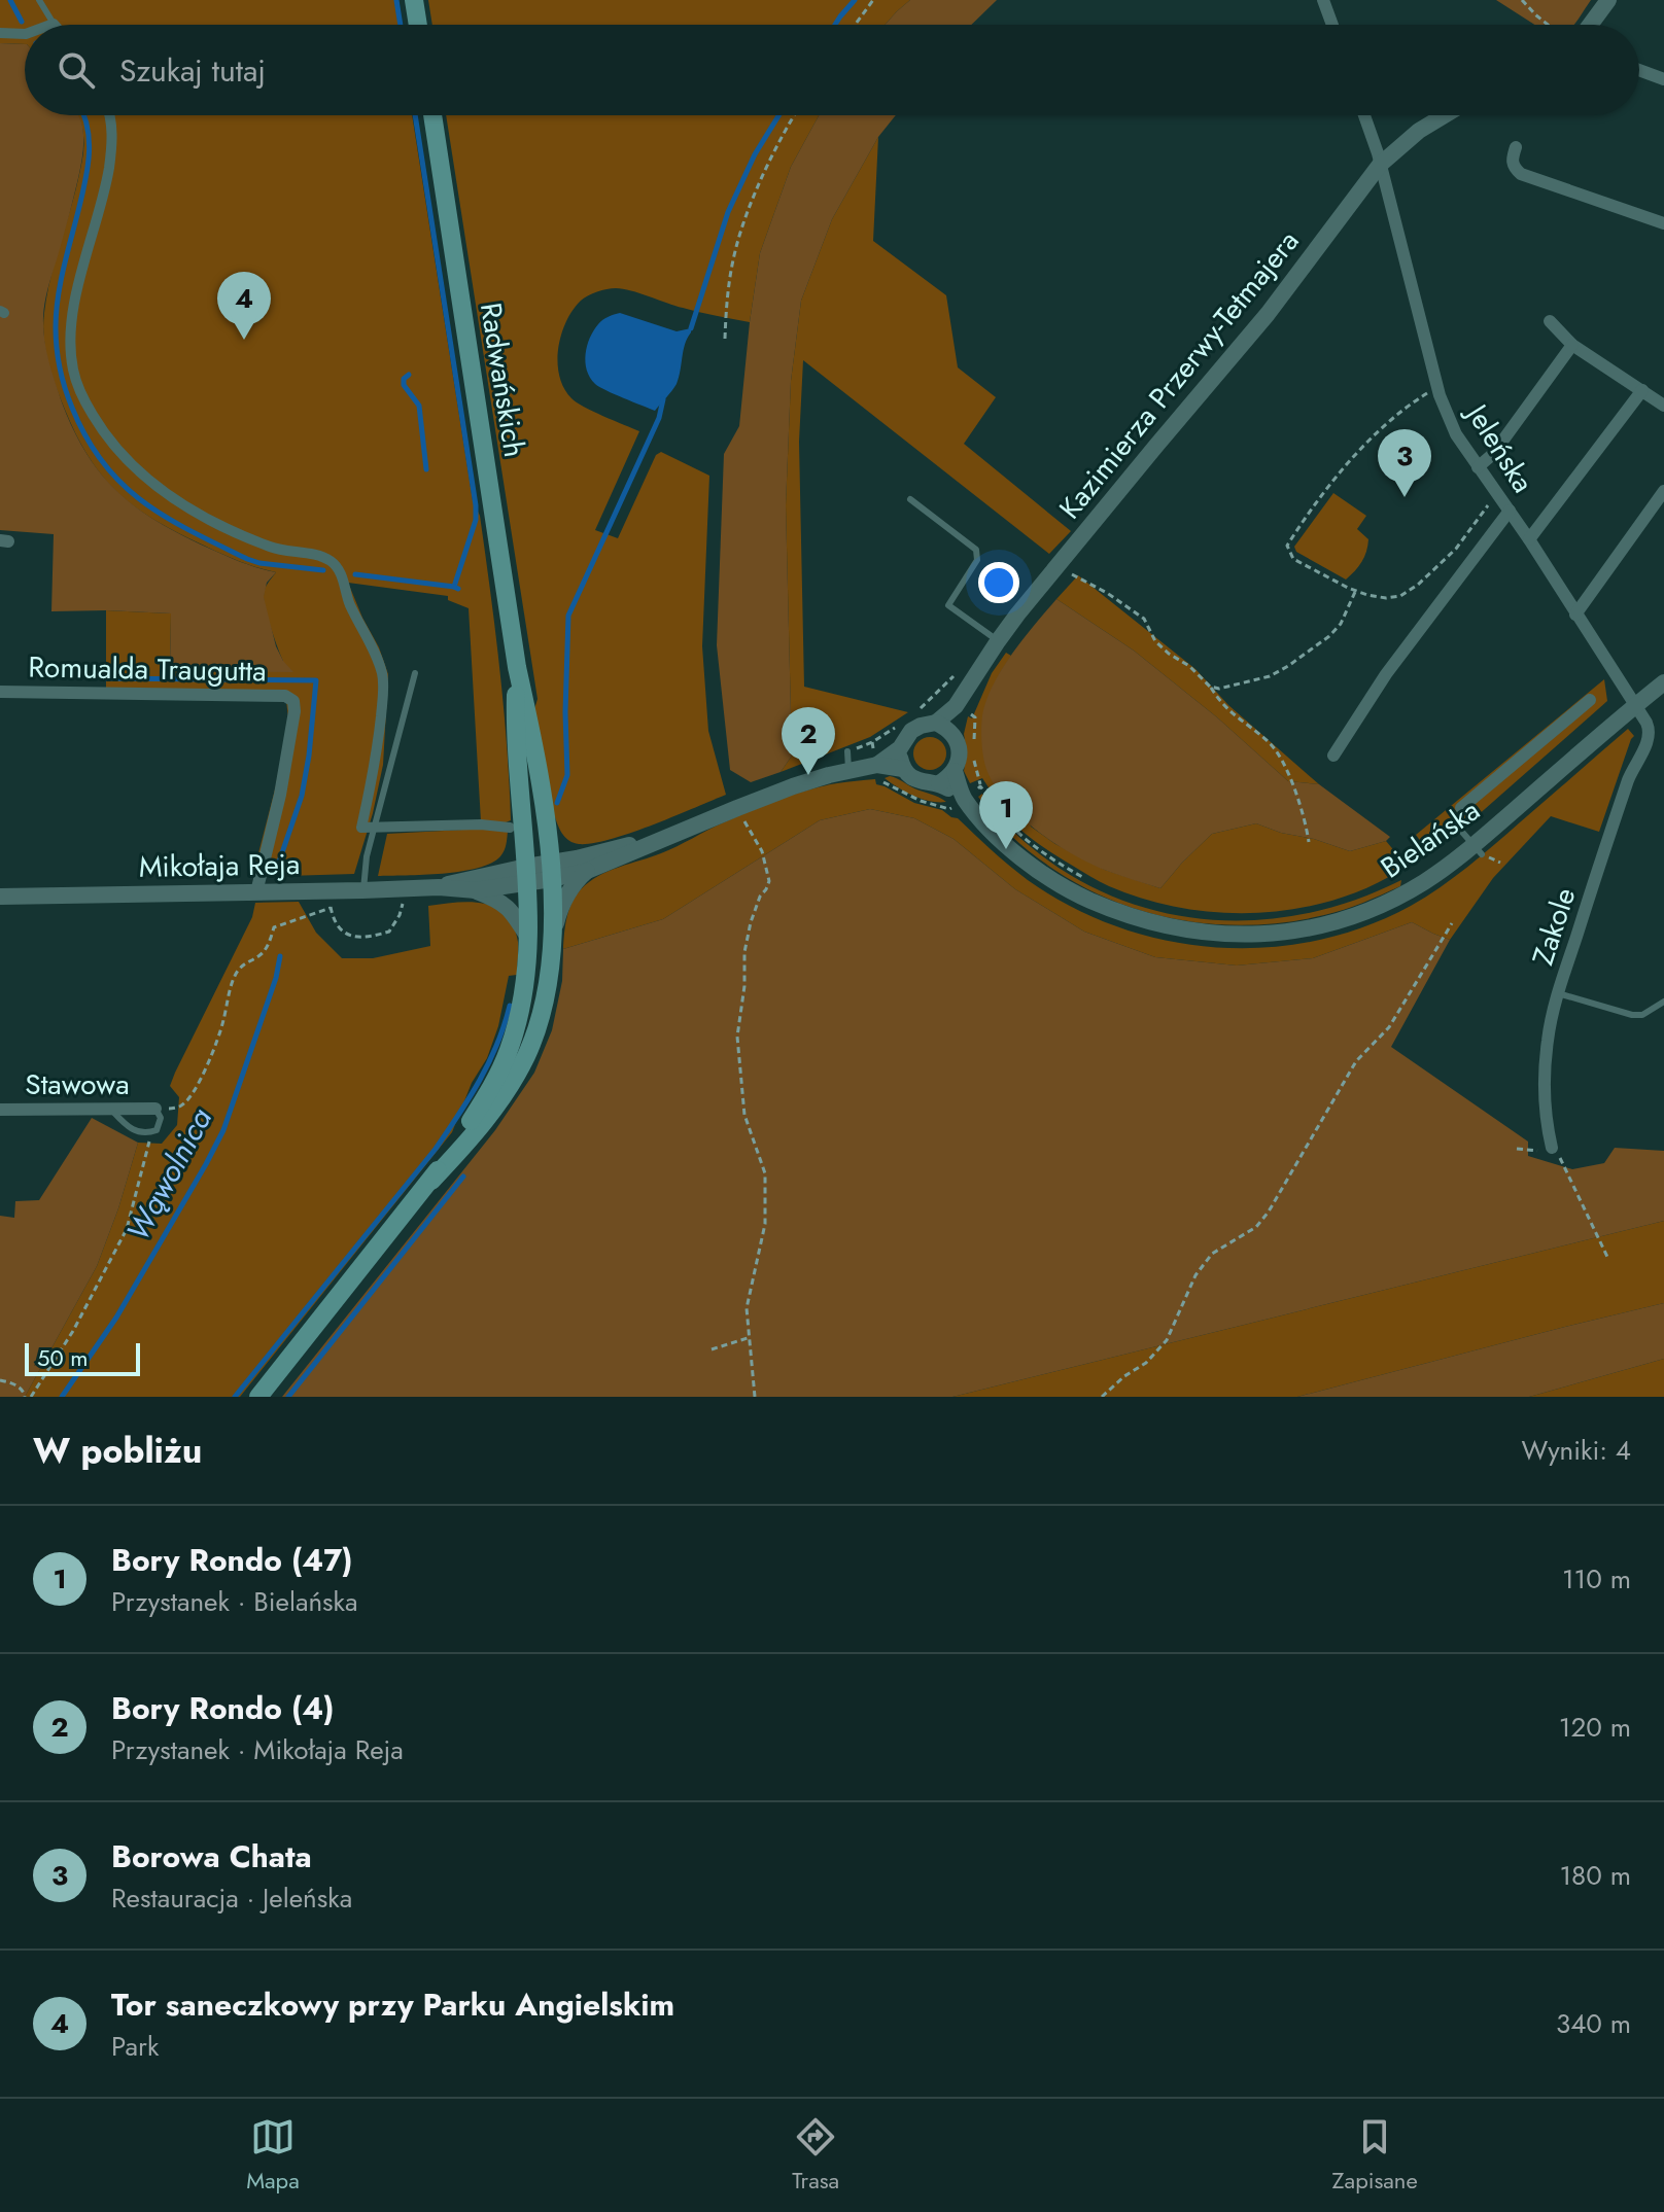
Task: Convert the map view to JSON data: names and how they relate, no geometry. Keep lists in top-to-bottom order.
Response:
{
  "streets": {
    "main road": ["Radwańskich"],
    "street": [
      "Kazimierza Przerwy-Tetmajera",
      "Jeleńska",
      "Romualda Traugutta",
      "Bielańska",
      "Mikołaja Reja",
      "Zakole",
      "Stawowa"
    ]
  },
  "crossings": [
    ["Kazimierza Przerwy-Tetmajera", "Jeleńska"],
    ["Radwańskich", "Mikołaja Reja"],
    ["Jeleńska", "Bielańska"],
    ["Jeleńska", "Zakole"],
    ["Romualda Traugutta", "Mikołaja Reja"],
    ["Bielańska", "Mikołaja Reja"]
  ],
  "water": ["Wąwolnica"],
  "scale_bar": "50 m",
  "page": {
    "search": "Szukaj tutaj",
    "pins": [
      "4",
      "3",
      "2",
      "1"
    ],
    "scale": "50 m",
    "heading": ["W pobliżu", "Wyniki: 4"],
    "list": [
      {
        "mark": "1",
        "name": "Bory Rondo (47)",
        "note": "Przystanek · Bielańska",
        "value": "110 m"
      },
      {
        "mark": "2",
        "name": "Bory Rondo (4)",
        "note": "Przystanek · Mikołaja Reja",
        "value": "120 m"
      },
      {
        "mark": "3",
        "name": "Borowa Chata",
        "note": "Restauracja · Jeleńska",
        "value": "180 m"
      },
      {
        "mark": "4",
        "name": "Tor saneczkowy przy Parku Angielskim",
        "note": "Park",
        "value": "340 m"
      }
    ],
    "nav": ["Mapa", "Trasa", "Zapisane"]
  }
}
